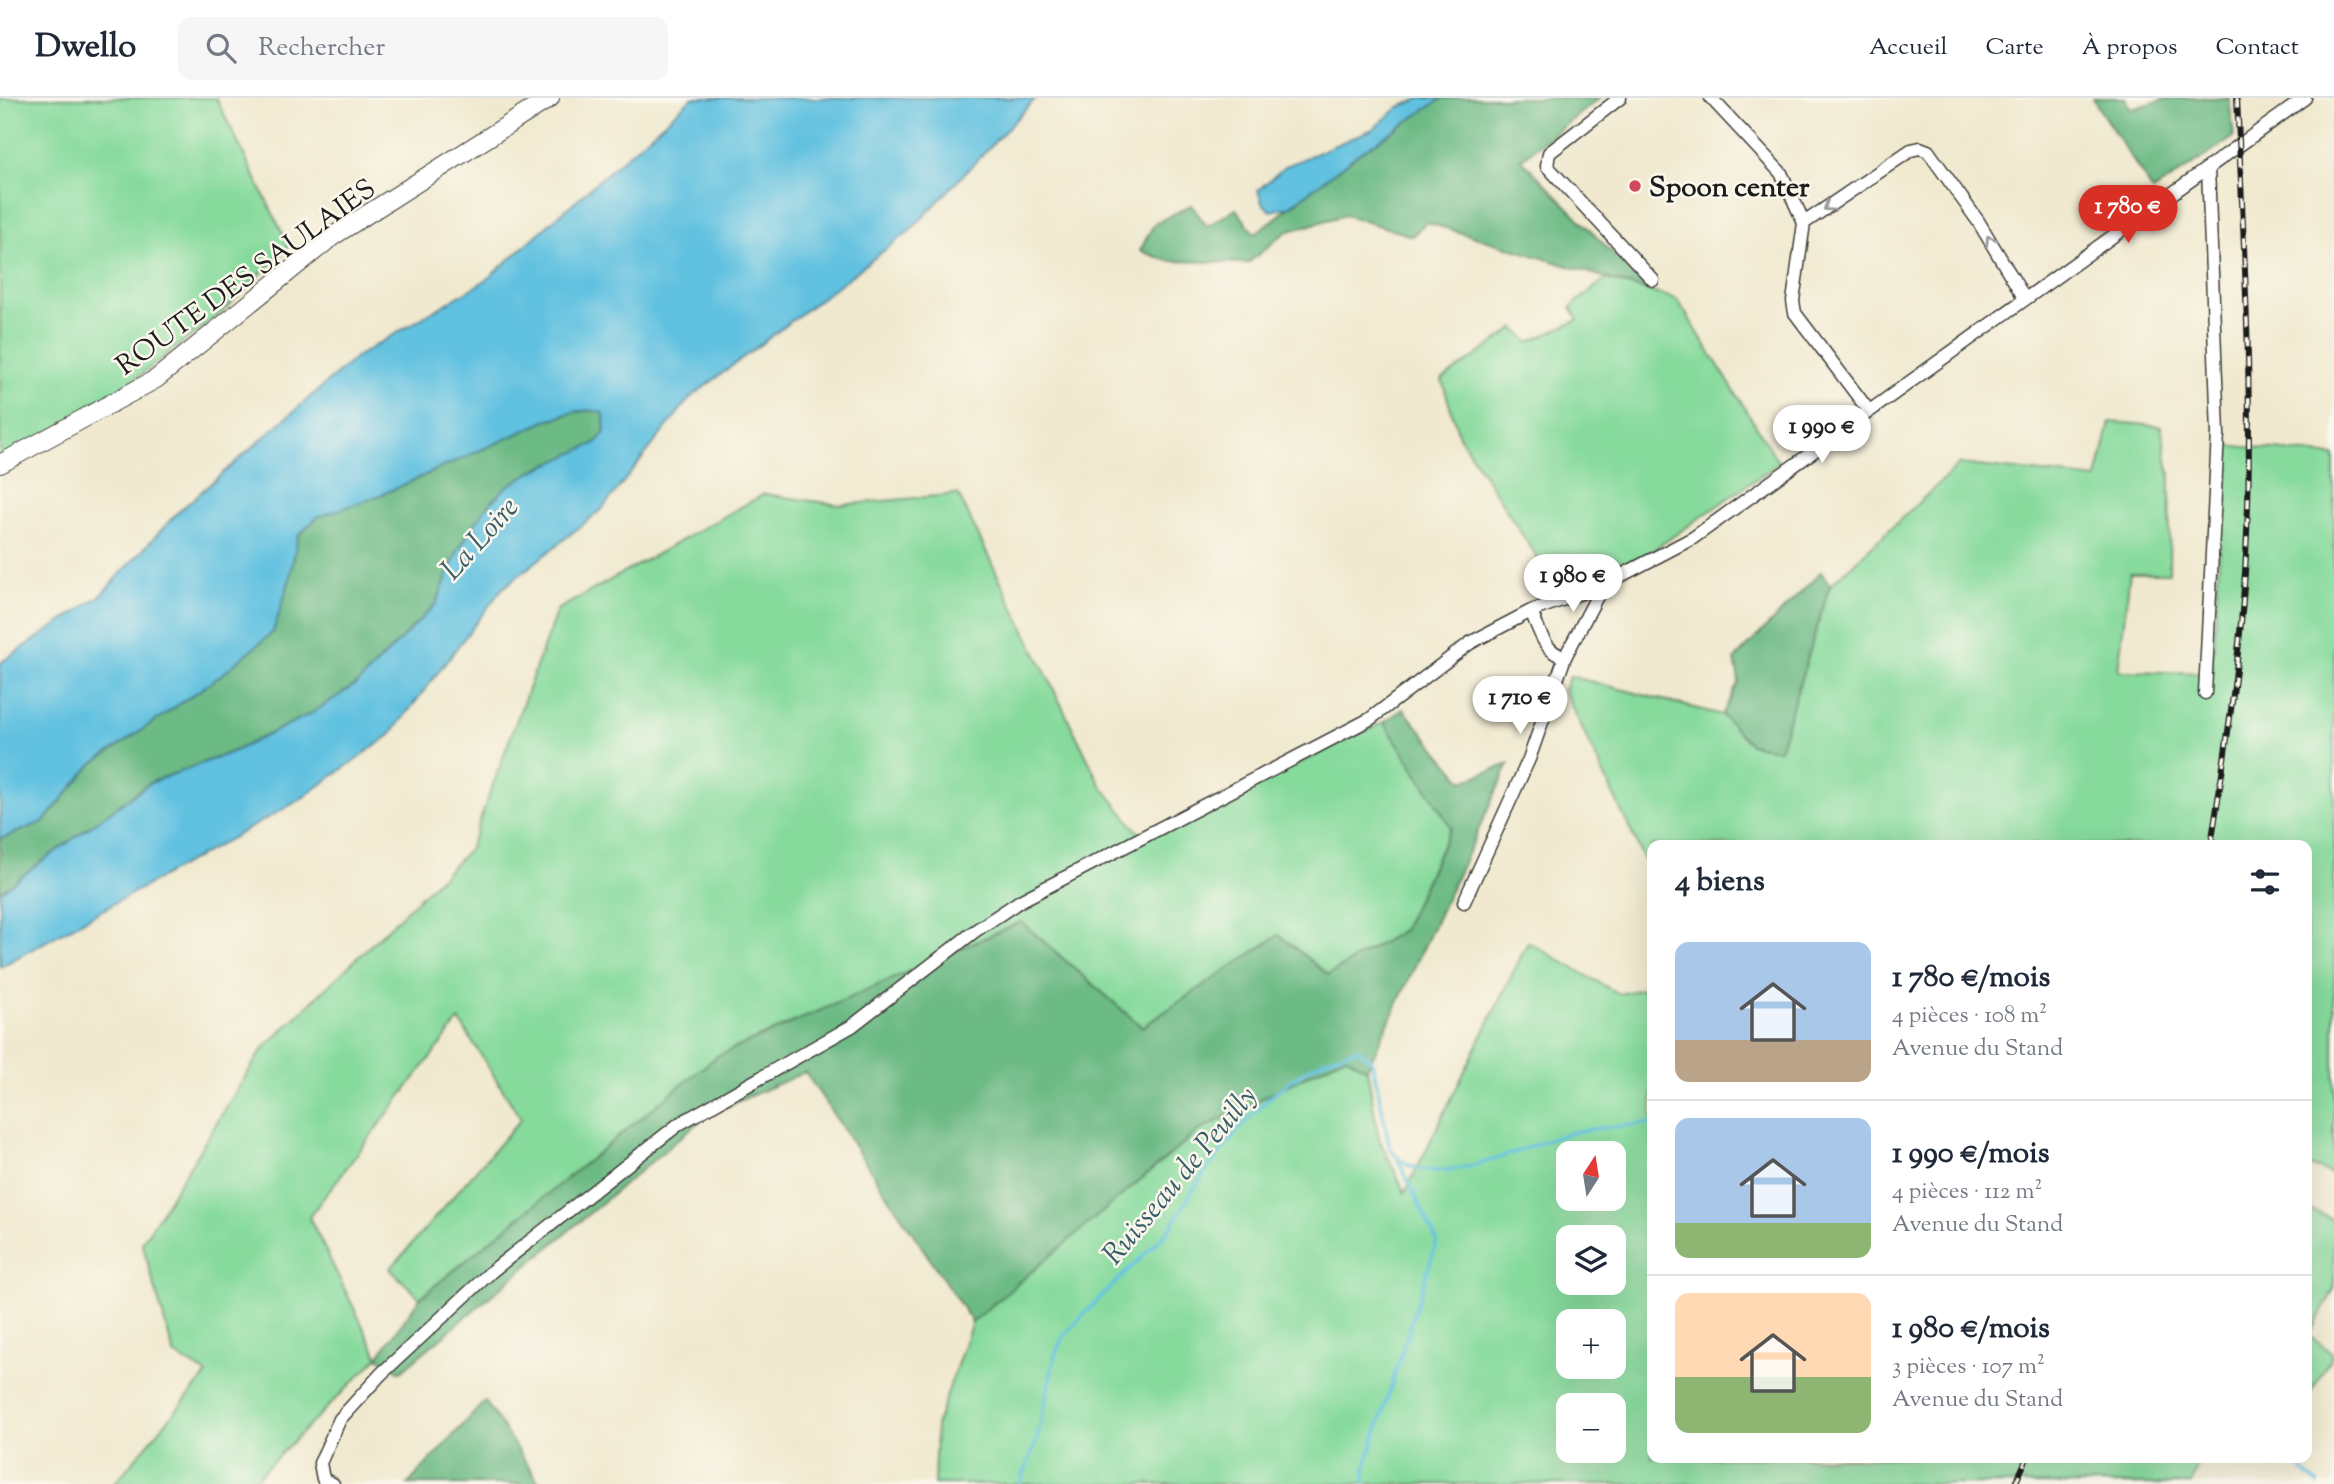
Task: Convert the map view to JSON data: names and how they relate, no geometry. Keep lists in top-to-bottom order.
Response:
{
  "streets": {
    "street": ["ROUTE DES SAULAIES"]
  },
  "water": ["La Loire", "Ruisseau de Peuilly"],
  "places": ["Spoon center"],
  "north": "top",
  "page": {
    "header": "Dwello",
    "search": "Rechercher",
    "nav": [
      "Accueil",
      "Carte",
      "À propos",
      "Contact"
    ],
    "price": [
      "1 780 €",
      "1 990 €",
      "1 980 €",
      "1 710 €"
    ],
    "heading": "4 biens",
    "list": [
      {
        "name": "1 780 €/mois",
        "note": "4 pièces · 108 m² · Avenue du Stand"
      },
      {
        "name": "1 990 €/mois",
        "note": "4 pièces · 112 m² · Avenue du Stand"
      },
      {
        "name": "1 980 €/mois",
        "note": "3 pièces · 107 m² · Avenue du Stand"
      }
    ],
    "map_buttons": ["+", "−"]
  }
}
